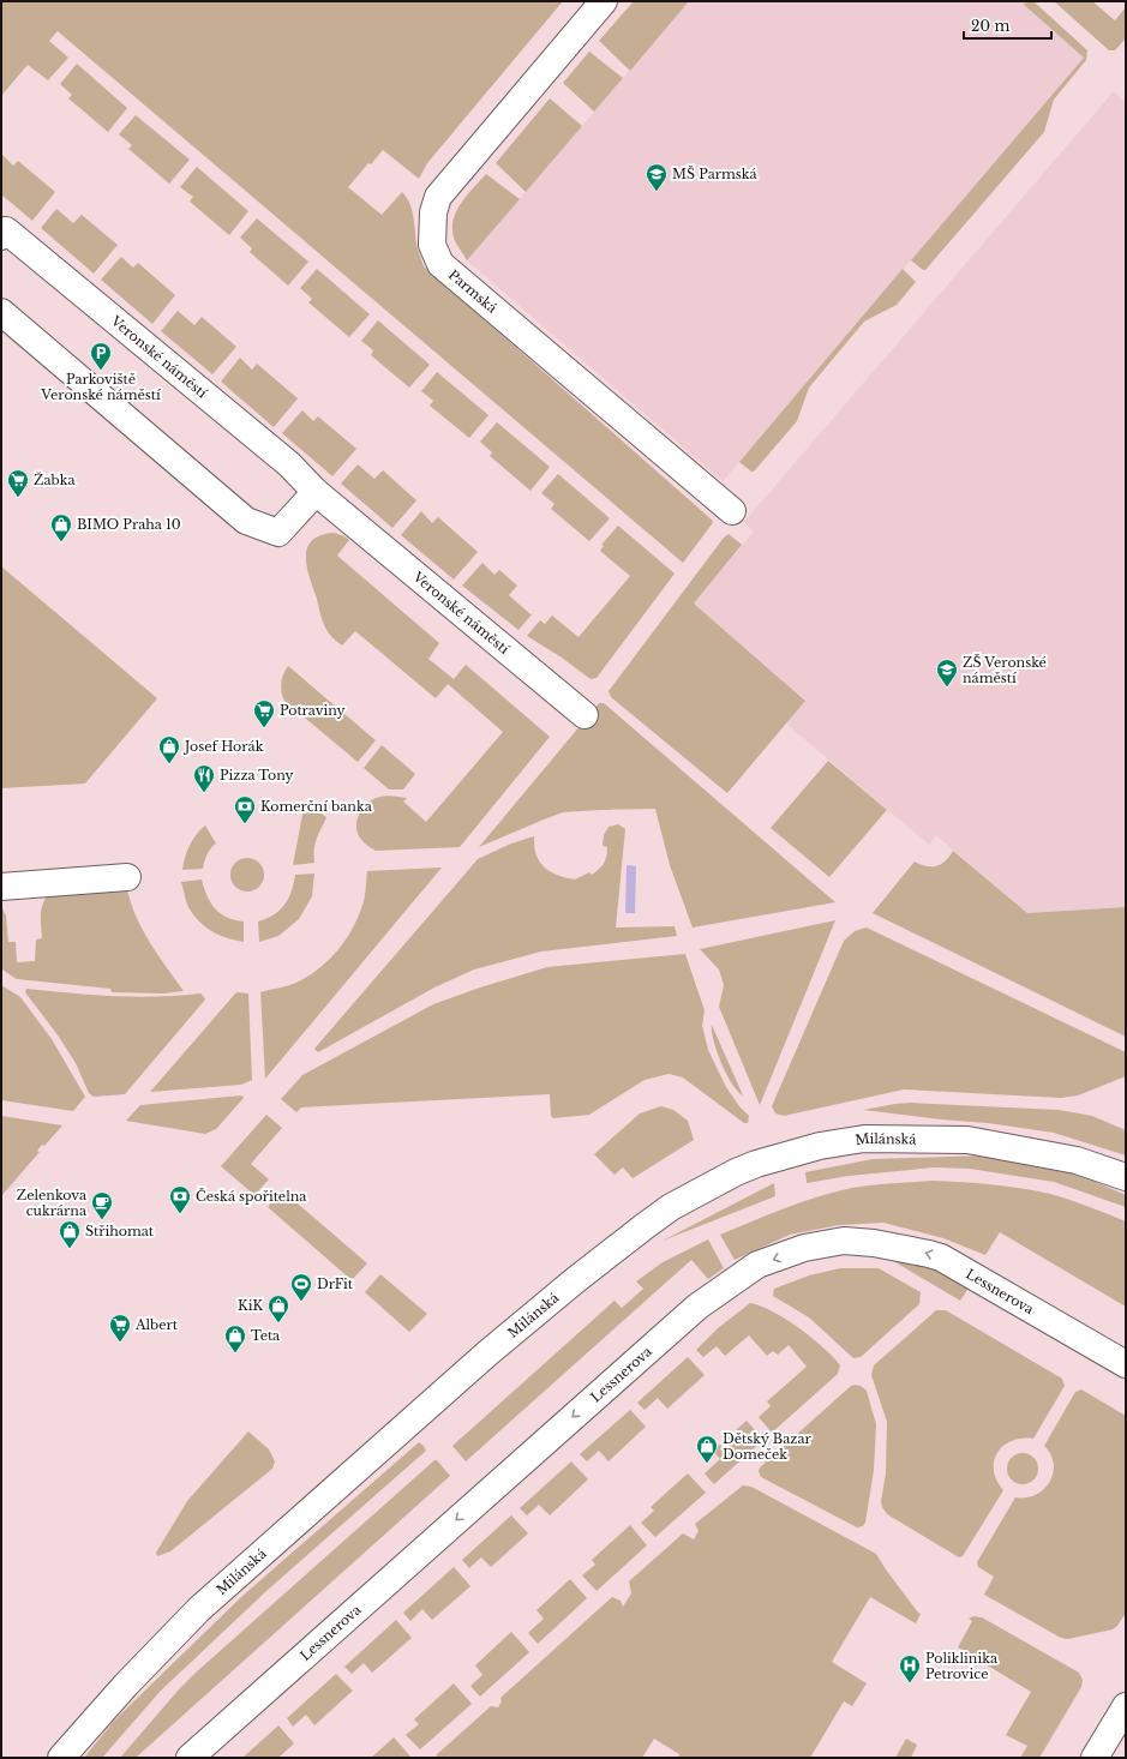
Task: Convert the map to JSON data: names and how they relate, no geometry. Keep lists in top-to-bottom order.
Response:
{
  "streets": {
    "street": [
      "Parmská",
      "Veronské náměstí",
      "Milánská",
      "Lessnerova"
    ]
  },
  "one_way": ["Lessnerova"],
  "places": {
    "school or university": ["MŠ Parmská", "ZŠ Veronské náměstí"],
    "parking": ["Parkoviště Veronské náměstí"],
    "supermarket": ["Žabka", "Potraviny", "Albert"],
    "shop": [
      "BIMO Praha 10",
      "Josef Horák",
      "Střihomat",
      "KiK",
      "Teta",
      "Dětský Bazar Domeček"
    ],
    "restaurant": ["Pizza Tony"],
    "bank": ["Komerční banka", "Česká spořitelna"],
    "cafe": ["Zelenkova cukrárna"],
    "sports": ["DrFit"],
    "hospital": ["Poliklinika Petrovice"]
  },
  "scale_bar": "20 m"
}
